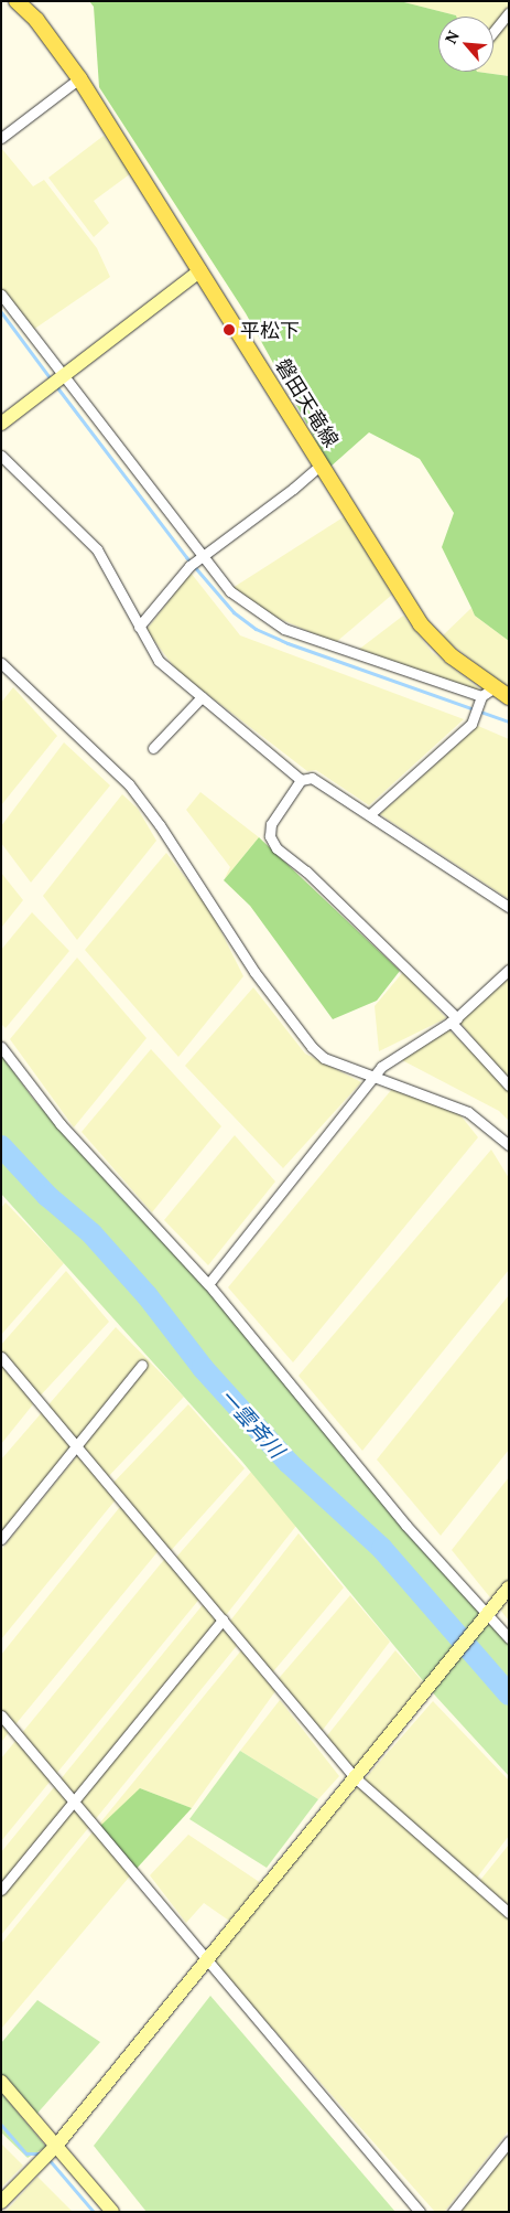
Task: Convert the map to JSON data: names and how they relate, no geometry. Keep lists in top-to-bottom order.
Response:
{
  "streets": {
    "main road": ["磐田天竜線"]
  },
  "water": ["一雲斉川"],
  "places": ["平松下"],
  "north": "top left"
}
